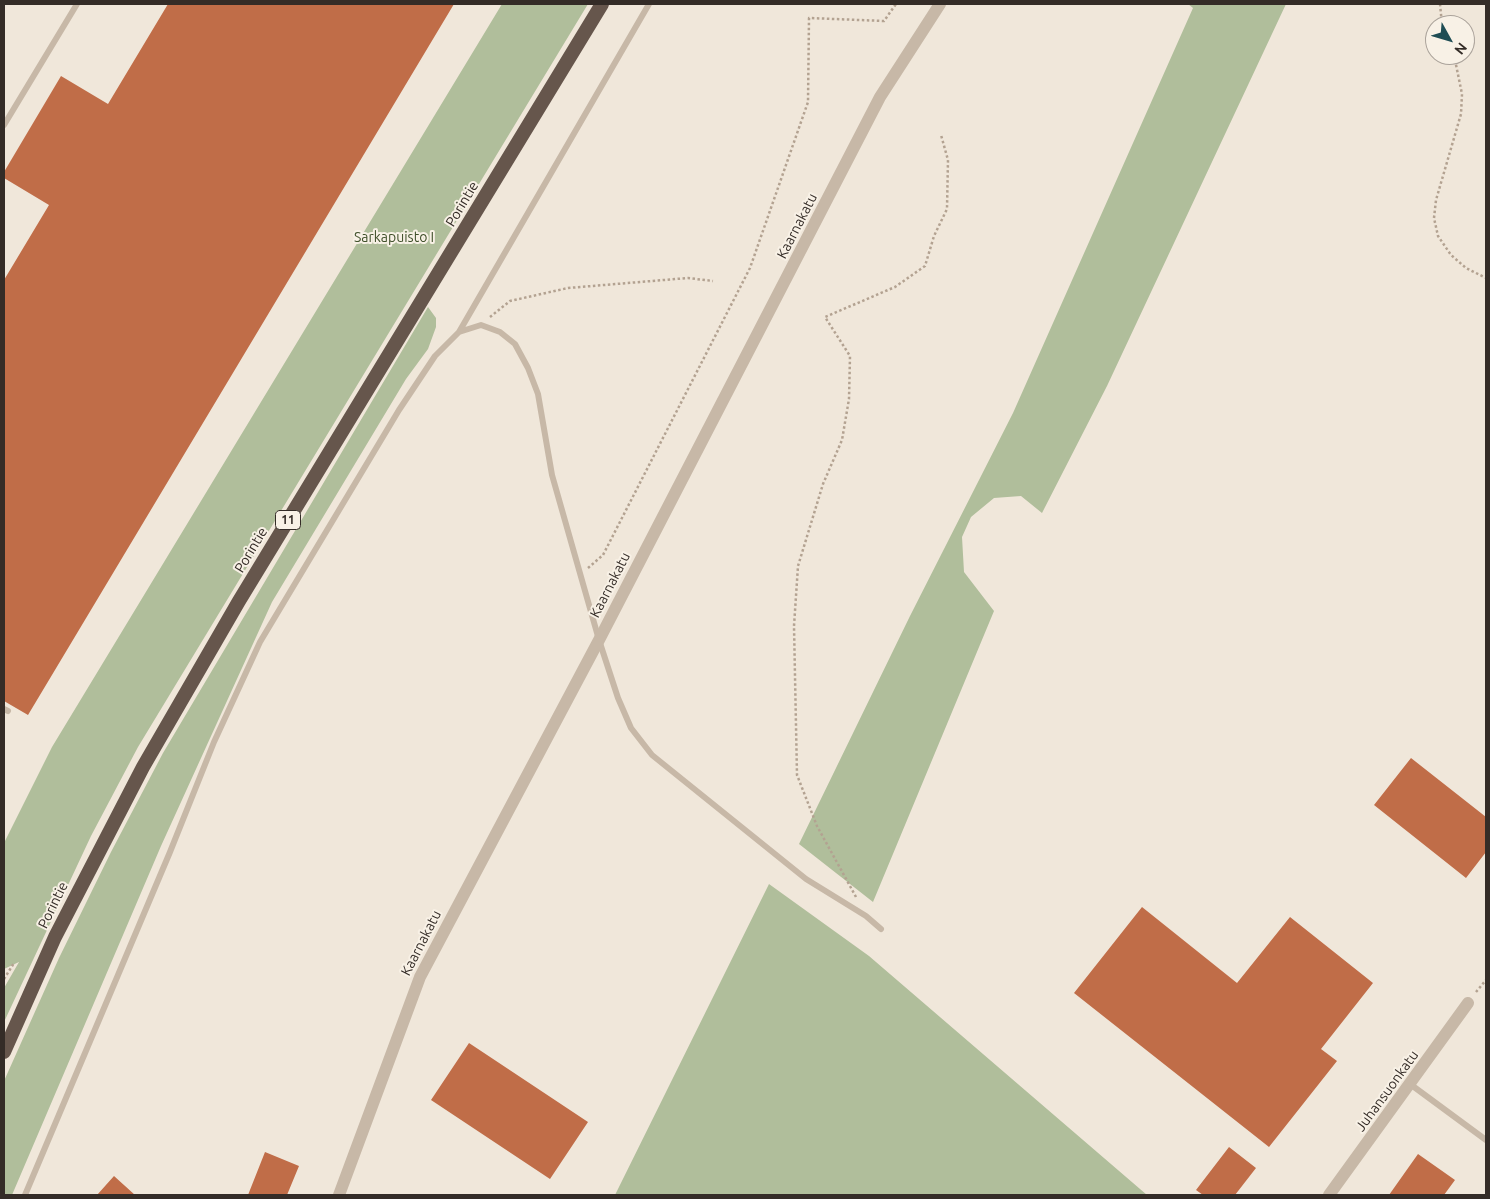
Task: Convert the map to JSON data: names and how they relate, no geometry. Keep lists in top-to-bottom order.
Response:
{
  "streets": {
    "highway": ["Porintie", "11"],
    "street": ["Kaarnakatu", "Juhansuonkatu"]
  },
  "parks": ["Sarkapuisto I"],
  "north": "bottom right"
}
